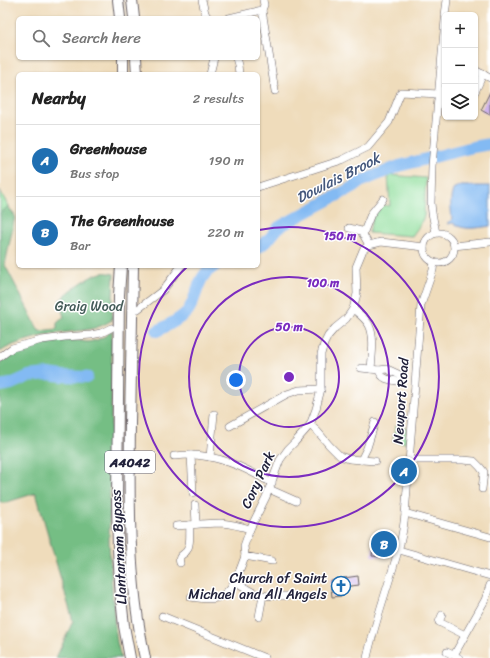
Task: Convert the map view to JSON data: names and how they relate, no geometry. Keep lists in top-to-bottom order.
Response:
{
  "streets": {
    "highway": ["A4042", "Llantarnam Bypass"],
    "street": ["Newport Road", "Cory Park"]
  },
  "water": ["Dowlais Brook"],
  "parks": ["Graig Wood"],
  "places": {
    "church": ["Church of Saint Michael and All Angels"]
  },
  "page": {
    "map_buttons": ["+", "−"],
    "search": "Search here",
    "heading": ["Nearby", "2 results"],
    "list": [
      {
        "mark": "A",
        "name": "Greenhouse",
        "note": "Bus stop",
        "value": "190 m"
      },
      {
        "mark": "B",
        "name": "The Greenhouse",
        "note": "Bar",
        "value": "220 m"
      }
    ],
    "pins": ["A", "B"]
  },
  "rings": ["150 m", "100 m", "50 m"]
}
